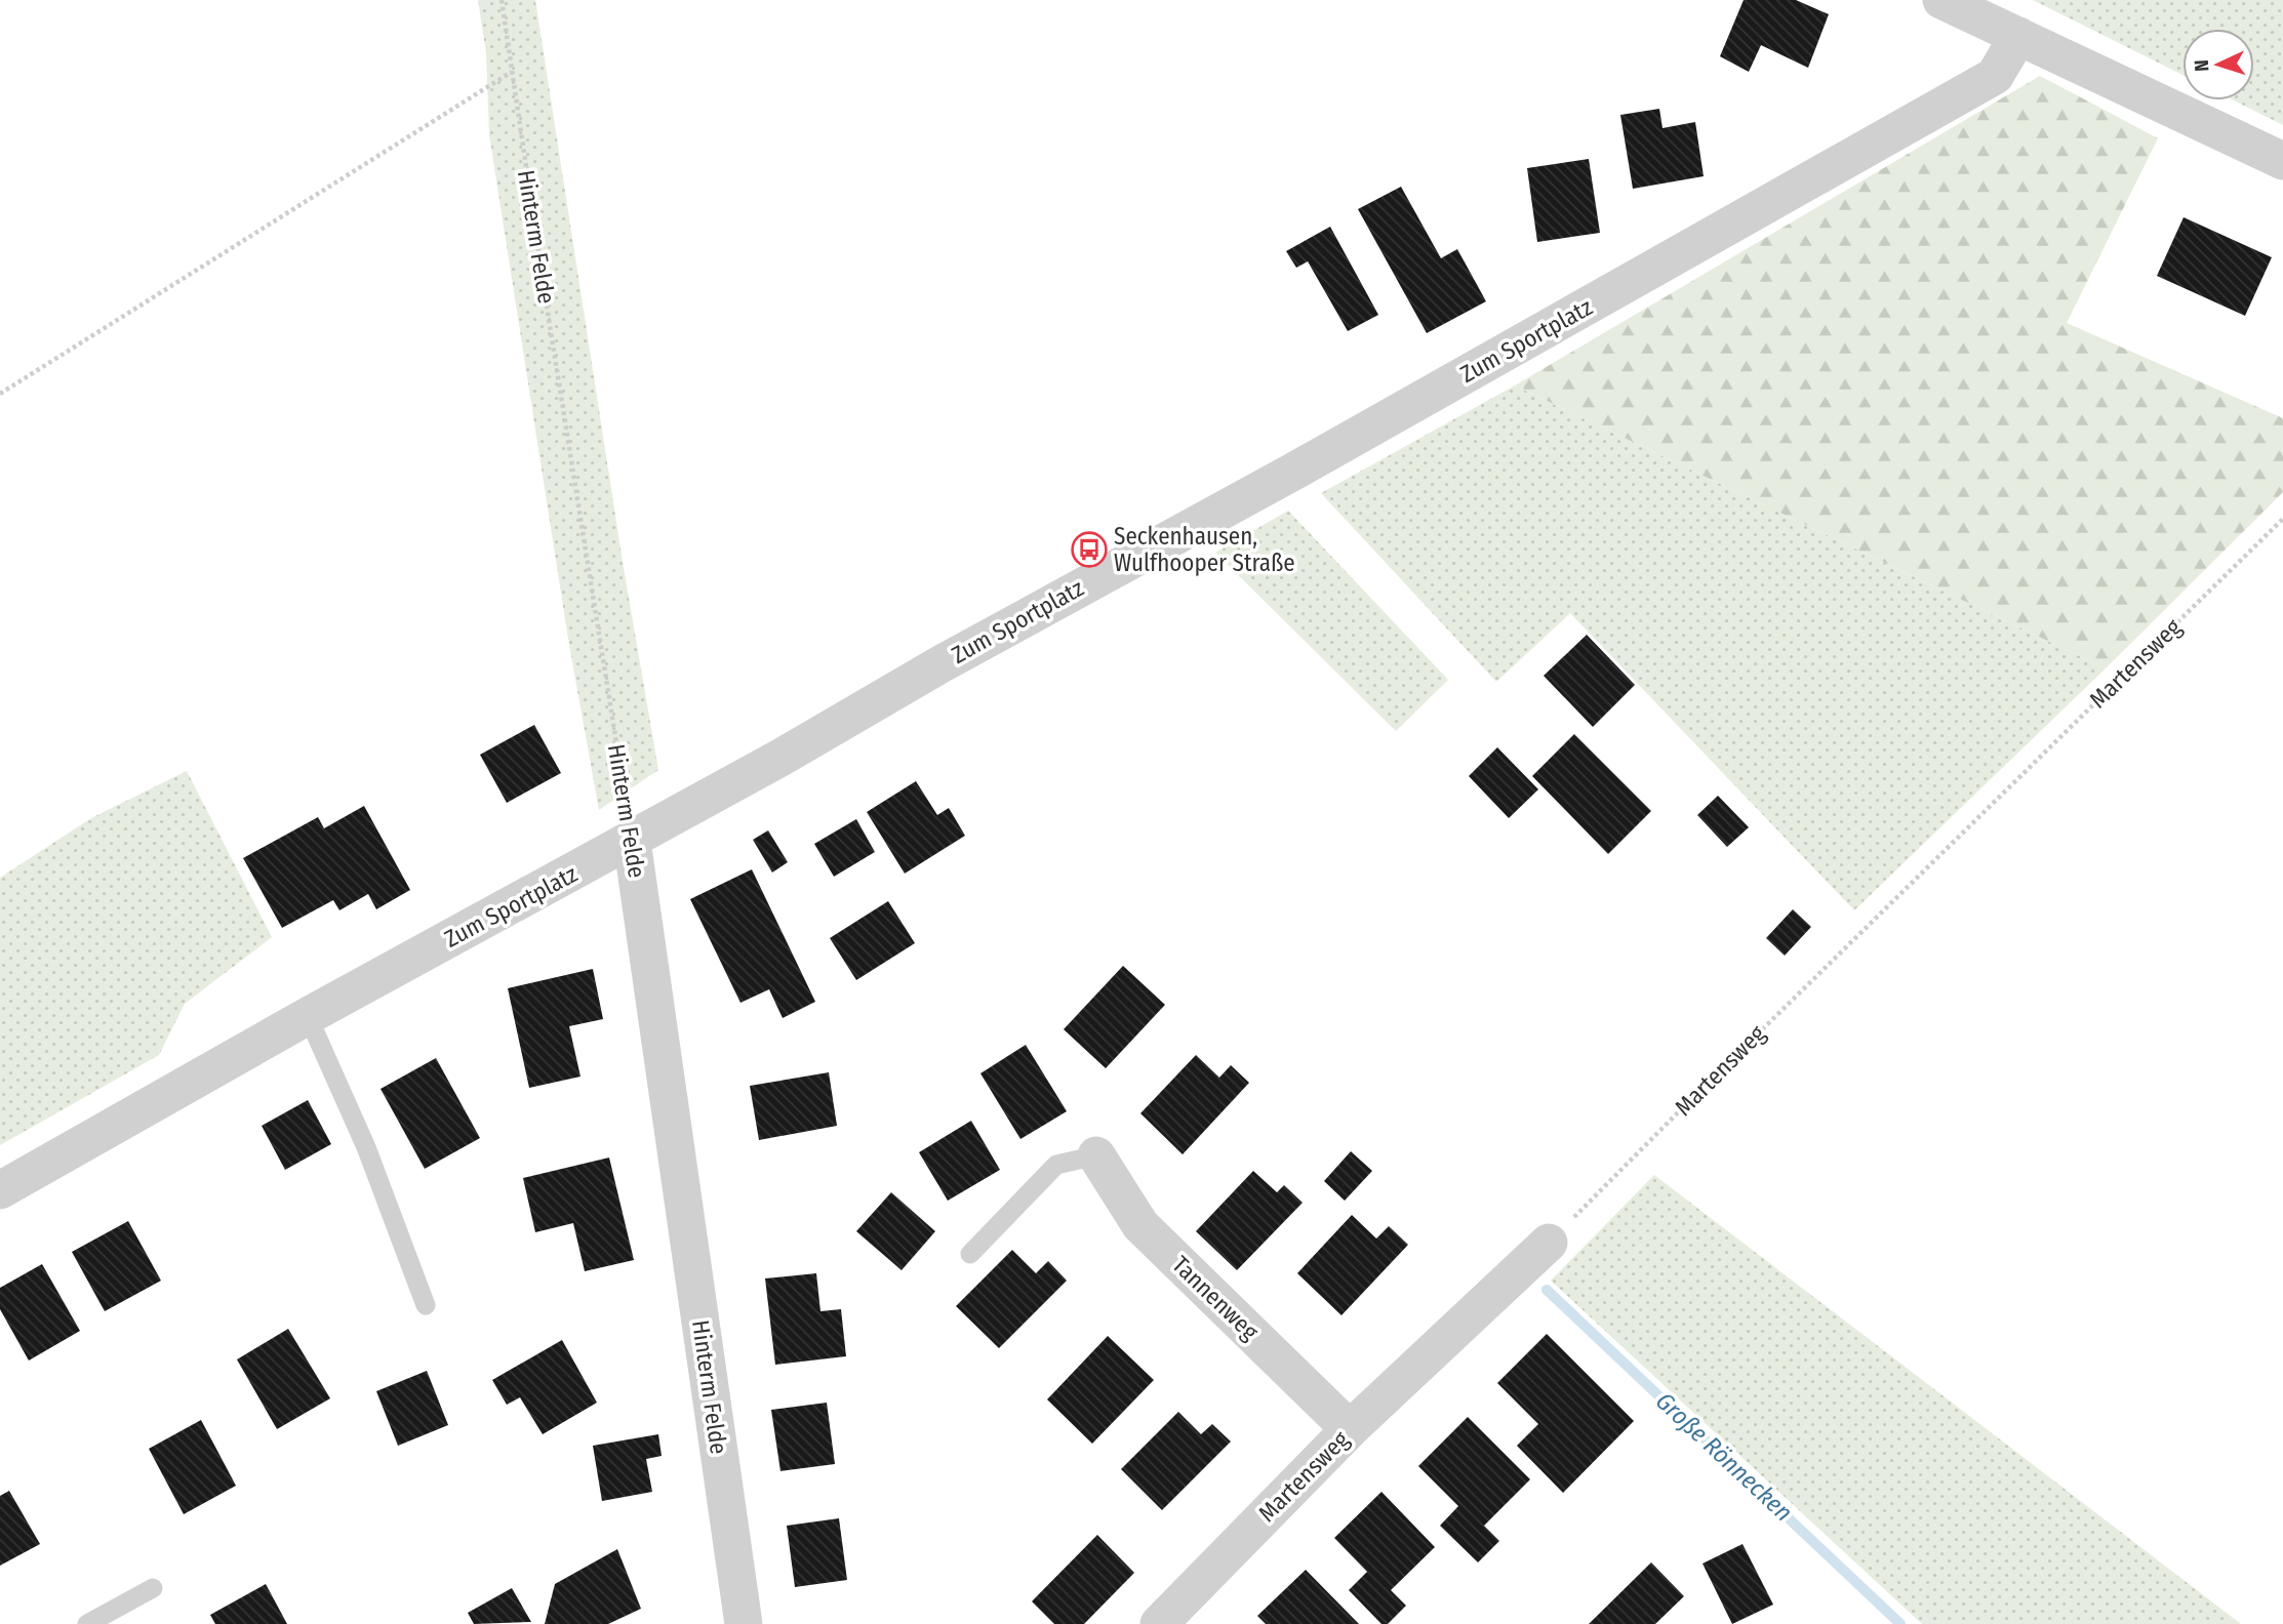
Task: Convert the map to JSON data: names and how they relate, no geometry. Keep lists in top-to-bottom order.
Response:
{
  "streets": {
    "street": [
      "Hinterm Felde",
      "Zum Sportplatz",
      "Martensweg",
      "Tannenweg"
    ]
  },
  "crossings": [
    ["Hinterm Felde", "Zum Sportplatz"],
    ["Martensweg", "Tannenweg"]
  ],
  "water": ["Große Rönnecken"],
  "places": {
    "bus stop": ["Seckenhausen, Wulfhooper Straße"]
  },
  "north": "left"
}
